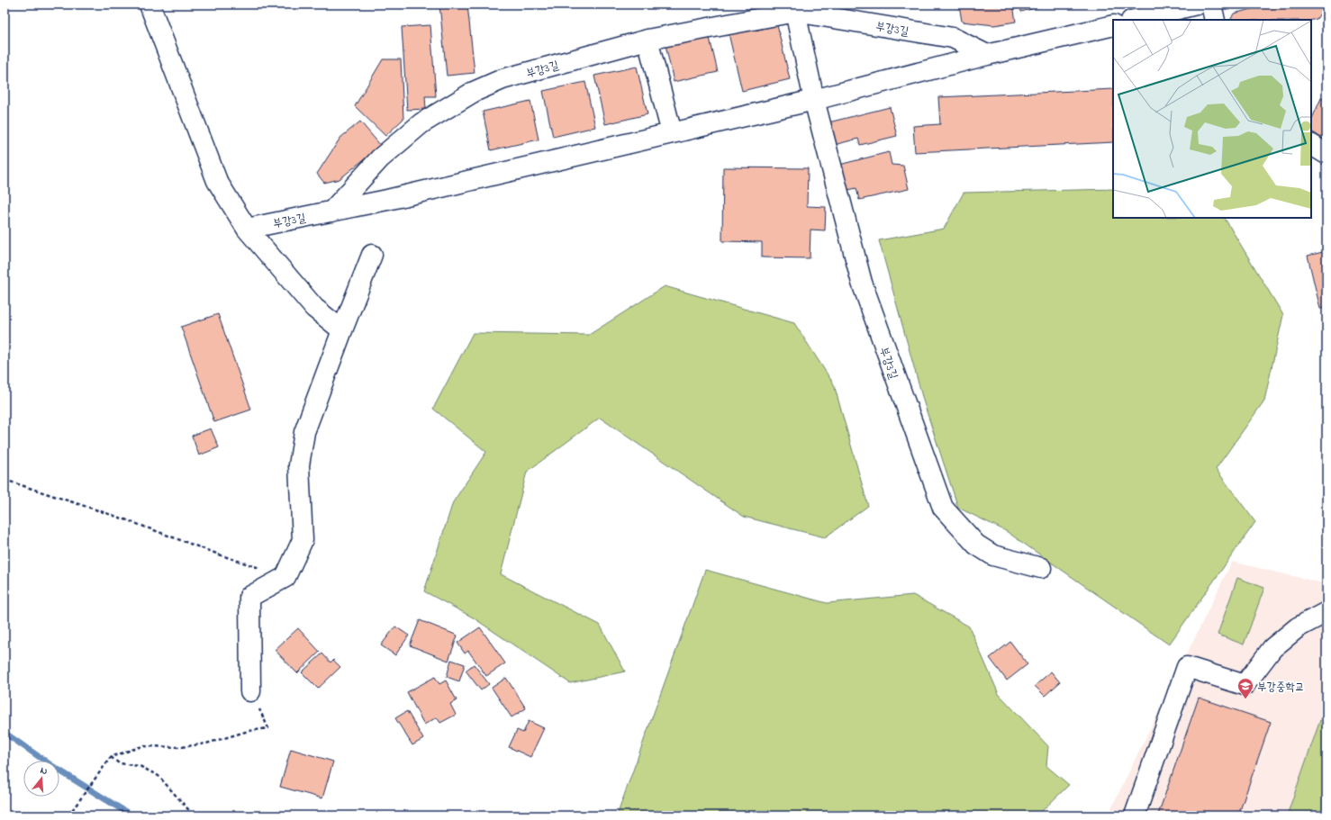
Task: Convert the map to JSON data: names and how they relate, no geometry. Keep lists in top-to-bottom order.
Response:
{
  "streets": {
    "street": ["부강3길"]
  },
  "places": {
    "school or university": ["부강중학교"]
  },
  "north": "top"
}
